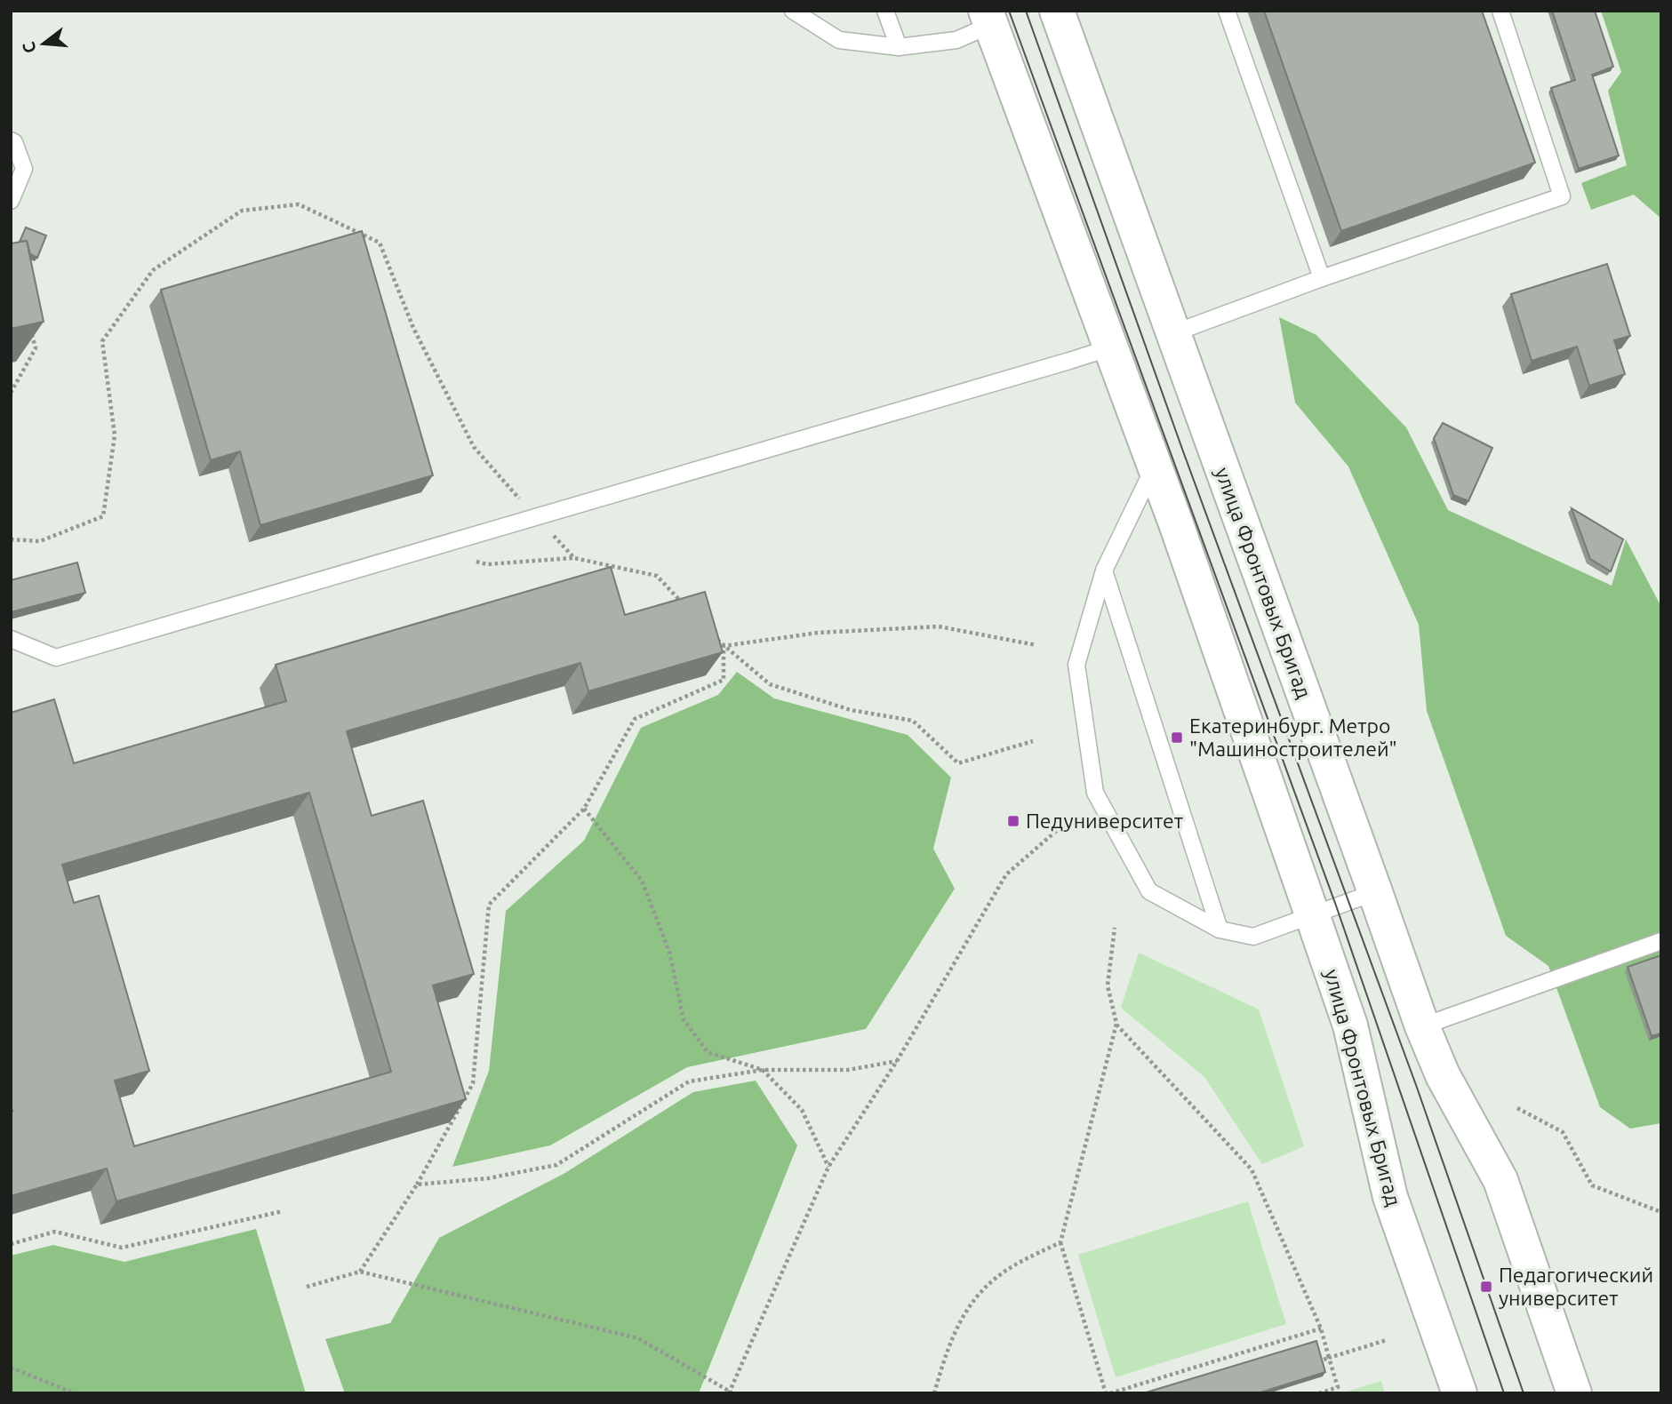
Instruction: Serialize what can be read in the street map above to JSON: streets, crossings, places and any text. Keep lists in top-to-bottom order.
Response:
{
  "streets": {
    "main road": ["улица Фронтовых Бригад"]
  },
  "places": {
    "transit": ["Екатеринбург. Метро \"Машиностроителей\"", "Педуниверситет", "Педагогический университет"]
  },
  "north": "left"
}
